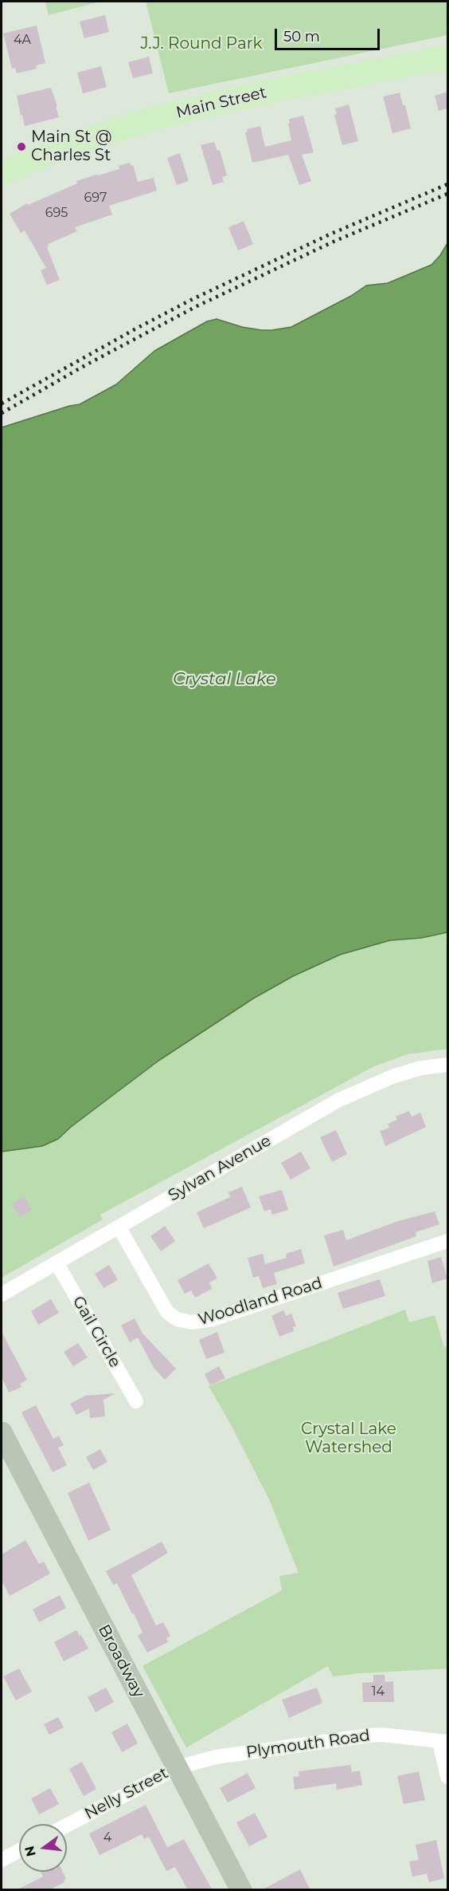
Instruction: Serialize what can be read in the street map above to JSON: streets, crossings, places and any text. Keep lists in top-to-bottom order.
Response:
{
  "streets": {
    "main road": ["Main Street"],
    "street": [
      "Sylvan Avenue",
      "Woodland Road",
      "Gail Circle",
      "Broadway",
      "Plymouth Road",
      "Nelly Street"
    ]
  },
  "crossings": [
    ["Sylvan Avenue", "Woodland Road"],
    ["Sylvan Avenue", "Gail Circle"],
    ["Broadway", "Plymouth Road"],
    ["Broadway", "Nelly Street"],
    ["Plymouth Road", "Nelly Street"]
  ],
  "water": ["Crystal Lake"],
  "parks": ["J.J. Round Park", "Crystal Lake Watershed"],
  "places": ["Main St @ Charles St"],
  "house_numbers": [
    "4A",
    "697",
    "695",
    "14",
    "4"
  ],
  "scale_bar": "50 m",
  "north": "left"
}
